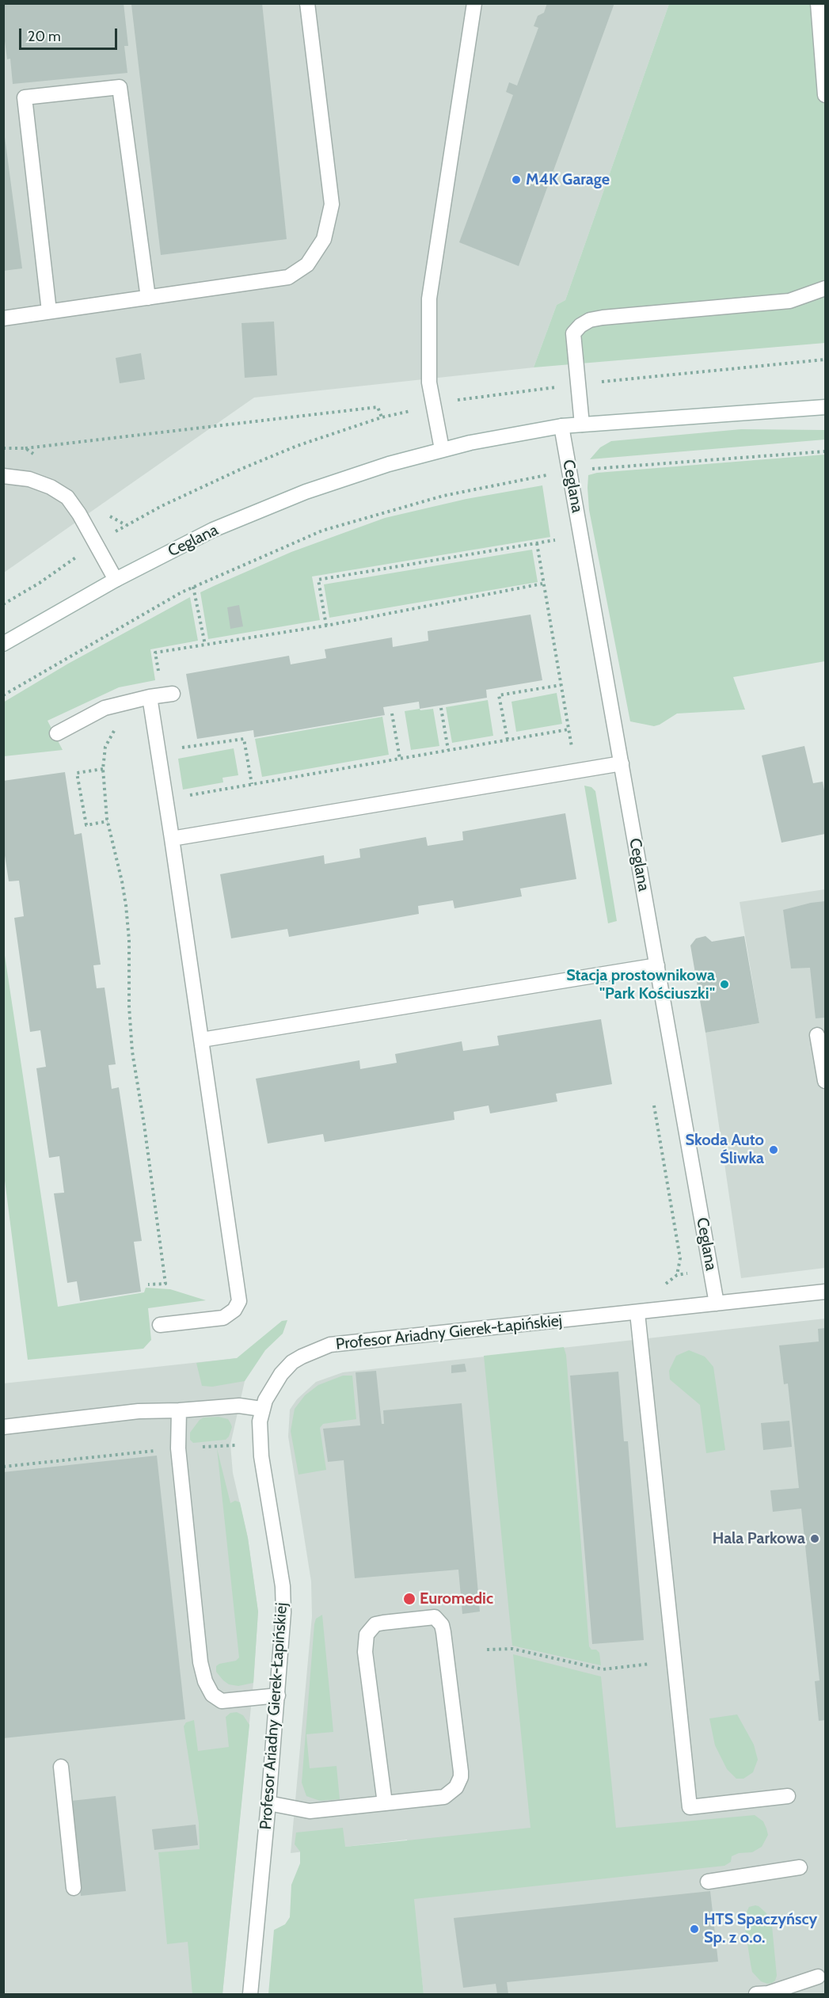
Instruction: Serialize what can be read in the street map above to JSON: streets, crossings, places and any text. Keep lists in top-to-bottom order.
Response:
{
  "streets": {
    "street": ["Ceglana", "Profesor Ariadny Gierek-Łapińskiej"]
  },
  "crossings": [
    ["Ceglana", "Profesor Ariadny Gierek-Łapińskiej"]
  ],
  "places": [
    "M4K Garage",
    "Stacja prostownikowa \"Park Kościuszki\"",
    "Skoda Auto Śliwka",
    "Hala Parkowa",
    "Euromedic",
    "HTS Spaczyńscy Sp. z o.o."
  ],
  "scale_bar": "20 m"
}
